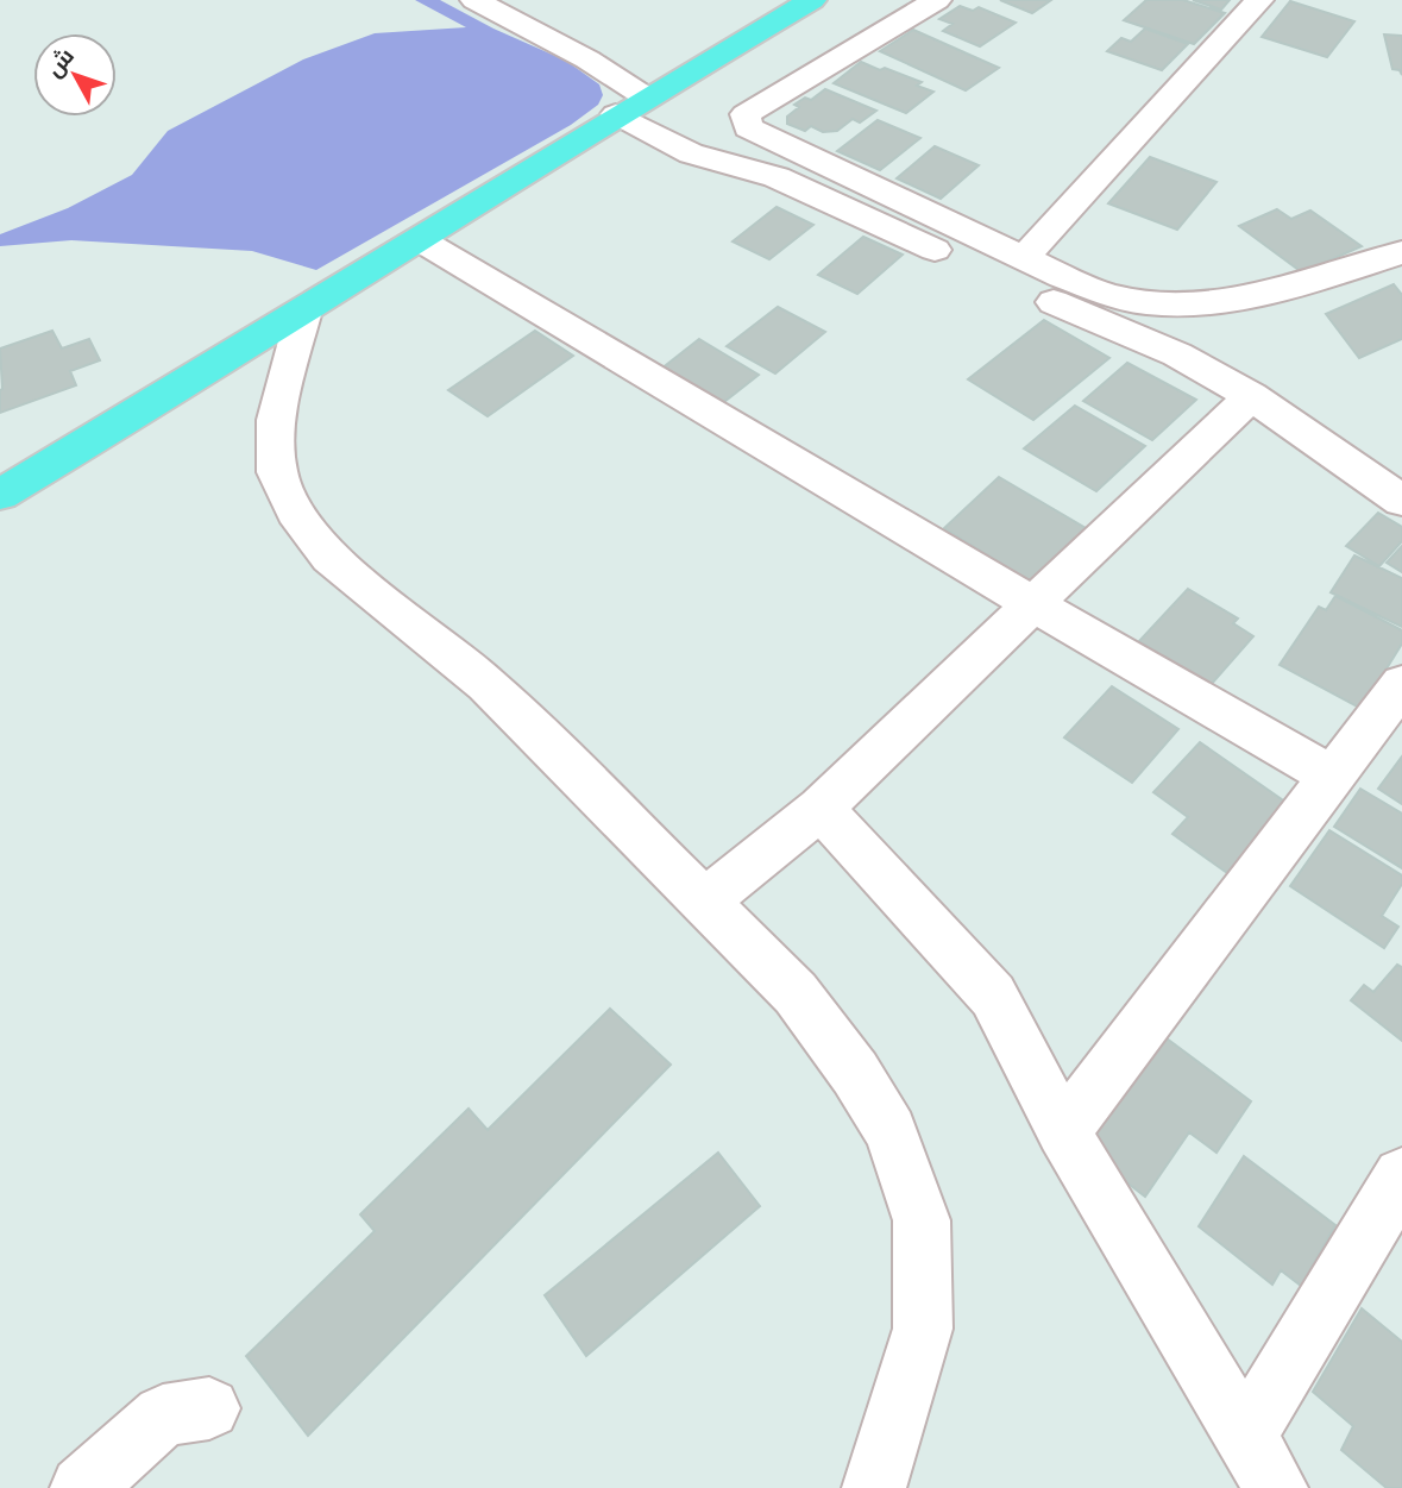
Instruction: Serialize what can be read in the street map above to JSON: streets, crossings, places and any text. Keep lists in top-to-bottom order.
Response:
{
  "north": "top left"
}
